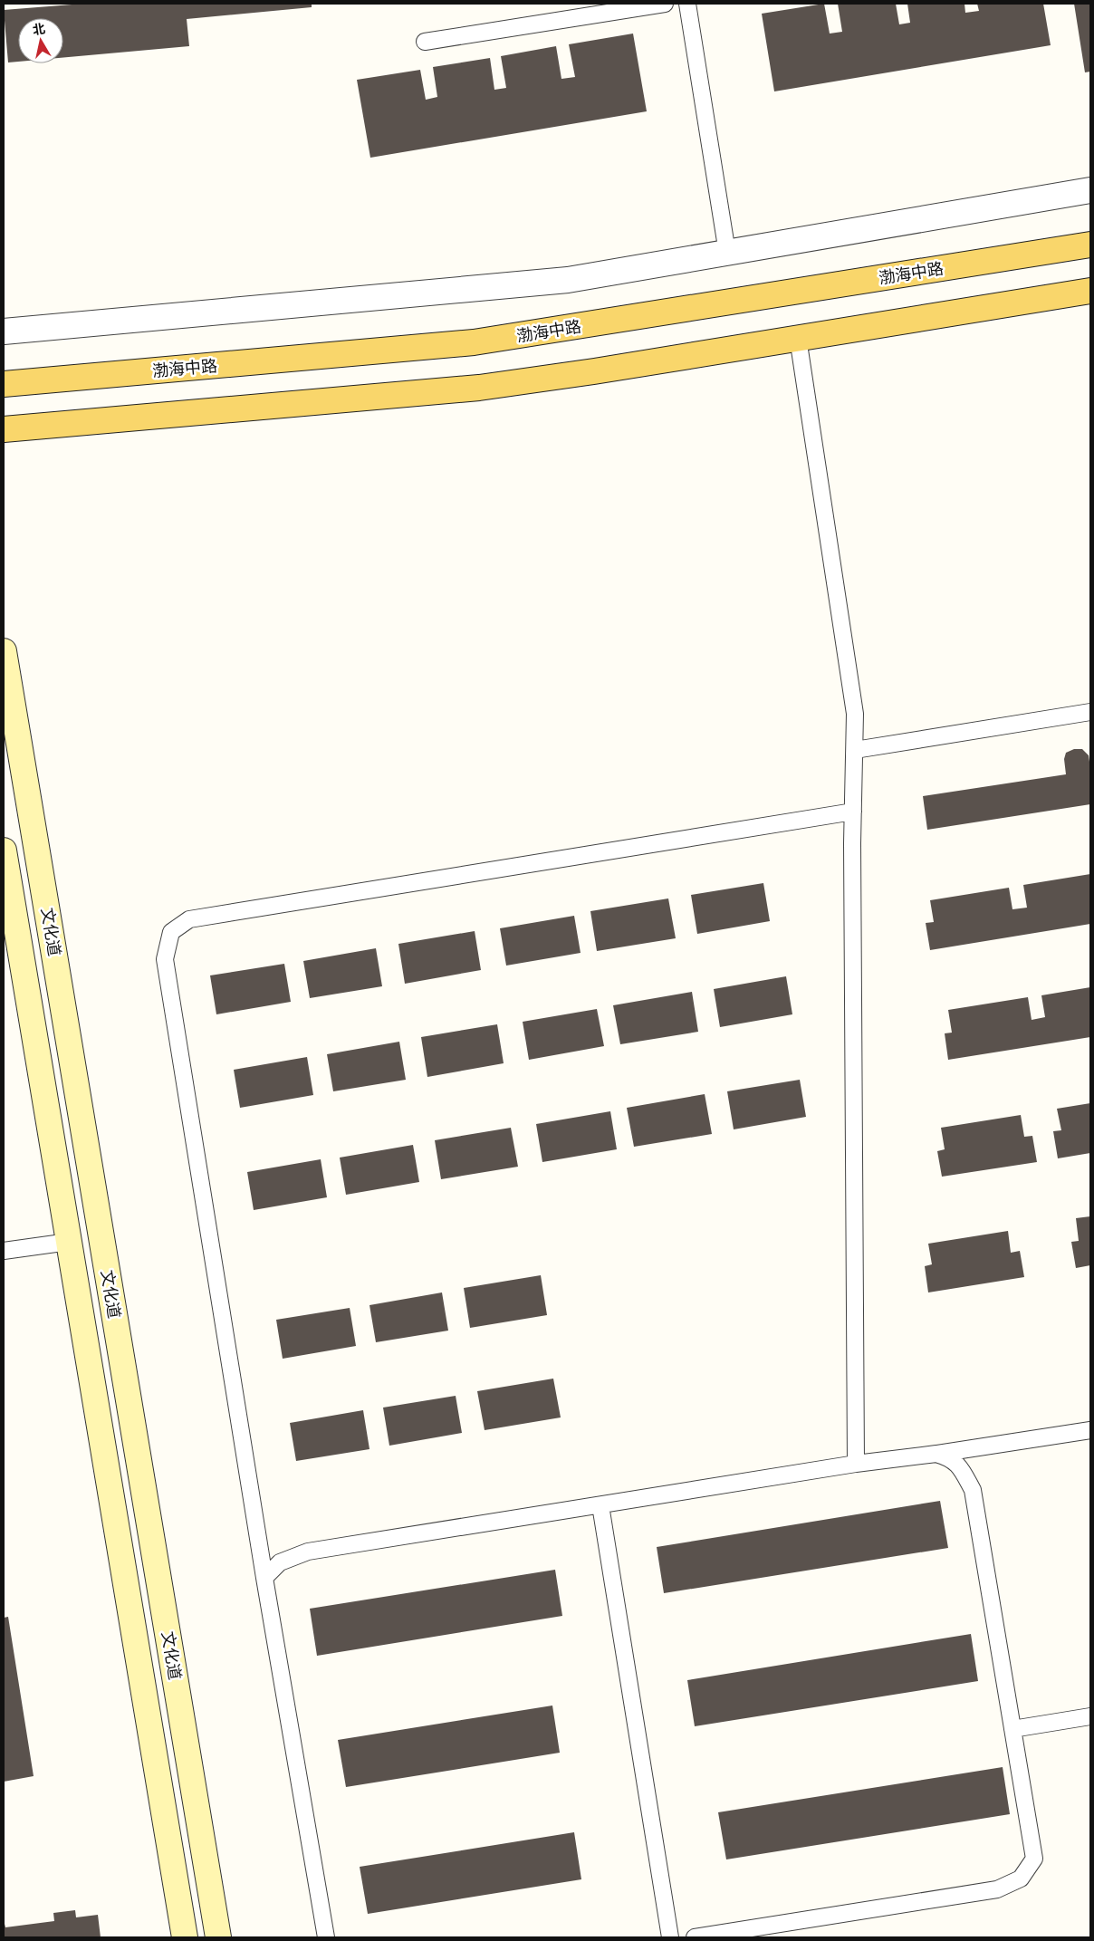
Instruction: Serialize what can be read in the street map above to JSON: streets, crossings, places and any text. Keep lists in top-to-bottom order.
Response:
{
  "streets": {
    "main road": ["渤海中路", "文化道"]
  },
  "north": "top"
}
